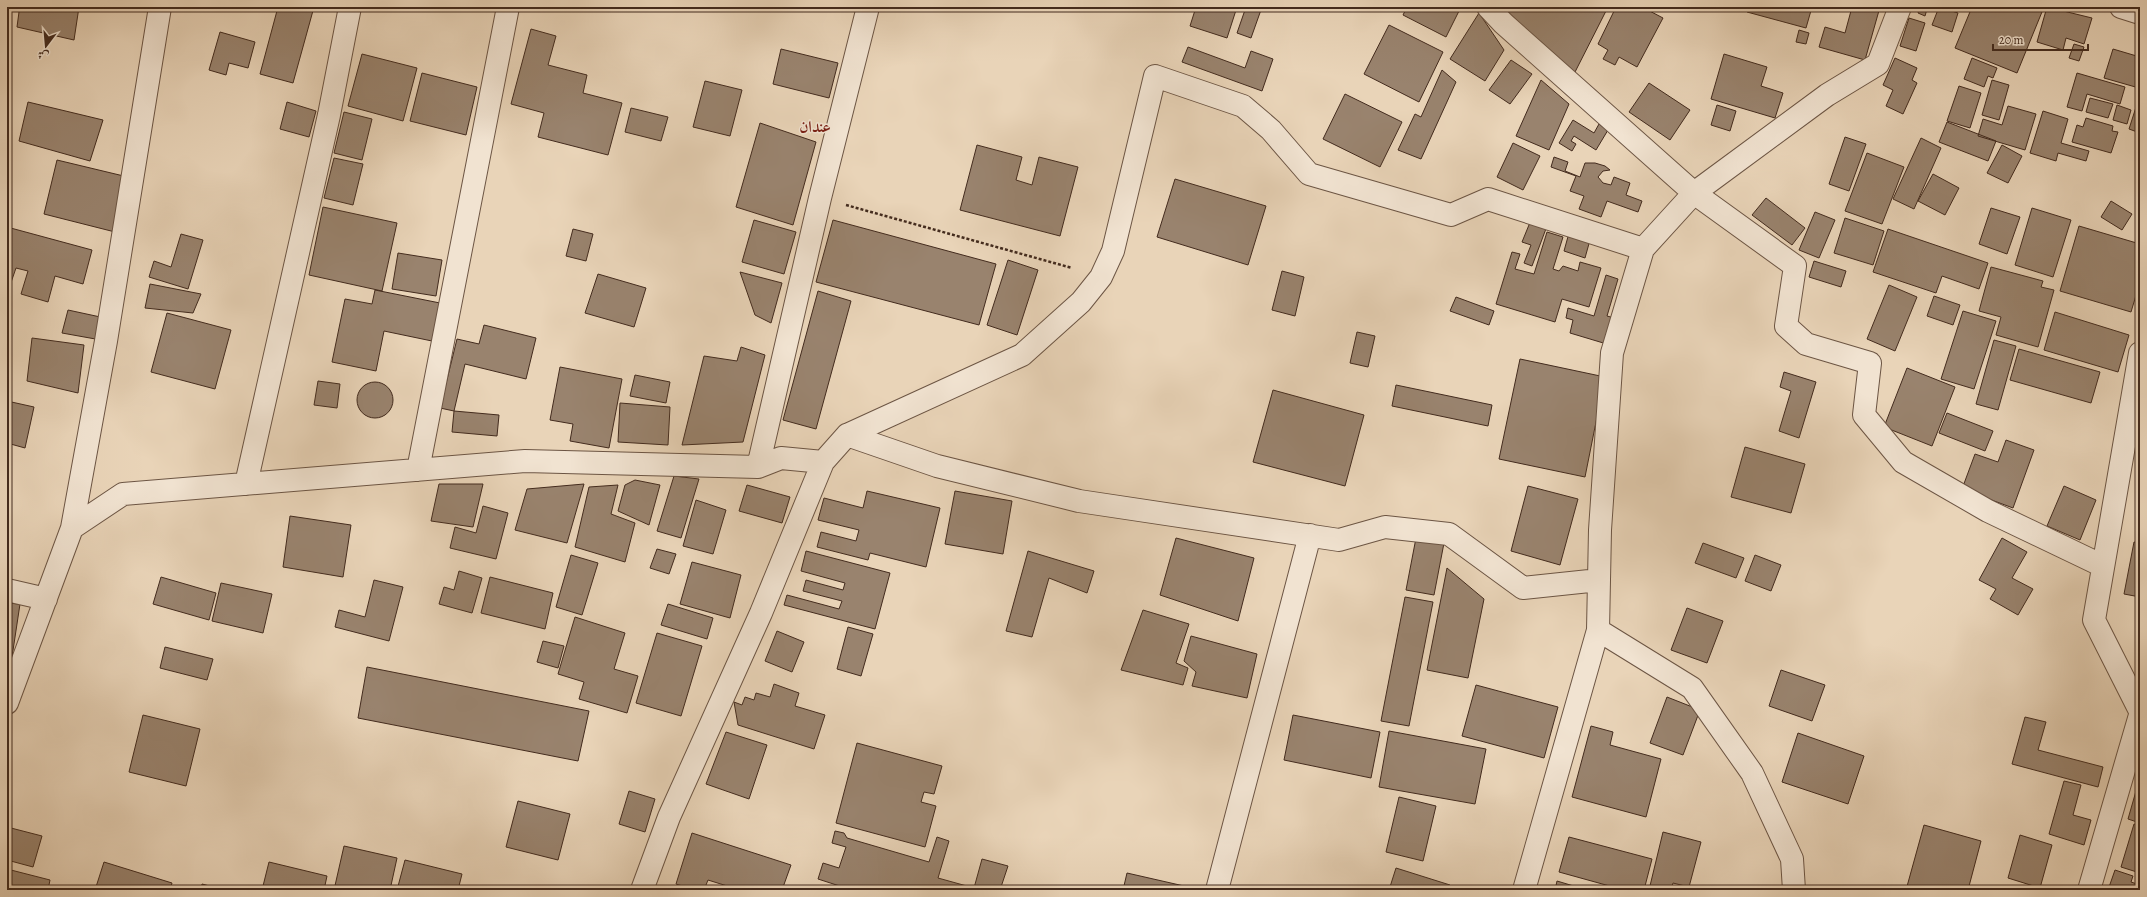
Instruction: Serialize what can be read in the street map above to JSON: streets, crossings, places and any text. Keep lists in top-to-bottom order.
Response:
{
  "districts": ["عندان"],
  "scale_bar": "20 m",
  "north": "bottom"
}
